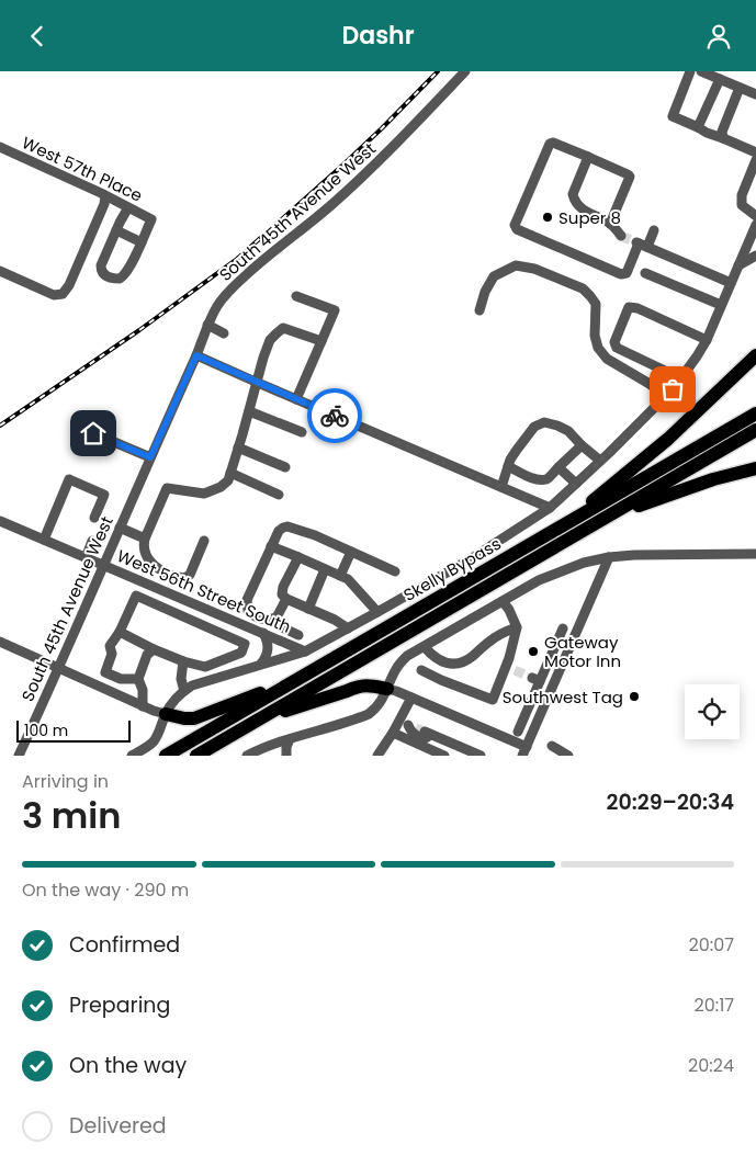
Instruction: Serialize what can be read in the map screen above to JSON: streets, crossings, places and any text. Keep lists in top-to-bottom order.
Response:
{
  "streets": {
    "highway": ["Skelly Bypass"],
    "street": ["West 57th Place", "South 45th Avenue West", "West 56th Street South"]
  },
  "crossings": [
    ["South 45th Avenue West", "West 56th Street South"]
  ],
  "places": ["Super 8", "Gateway Motor Inn", "Southwest Tag"],
  "scale_bar": "100 m",
  "page": {
    "header": "Dashr",
    "scale": "100 m",
    "heading": ["3 min", "Arriving in", "20:29–20:34"],
    "bar": "On the way · 290 m",
    "list": [
      ["Confirmed", "20:07"],
      ["Preparing", "20:17"],
      ["On the way", "20:24"],
      "Delivered"
    ]
  }
}
